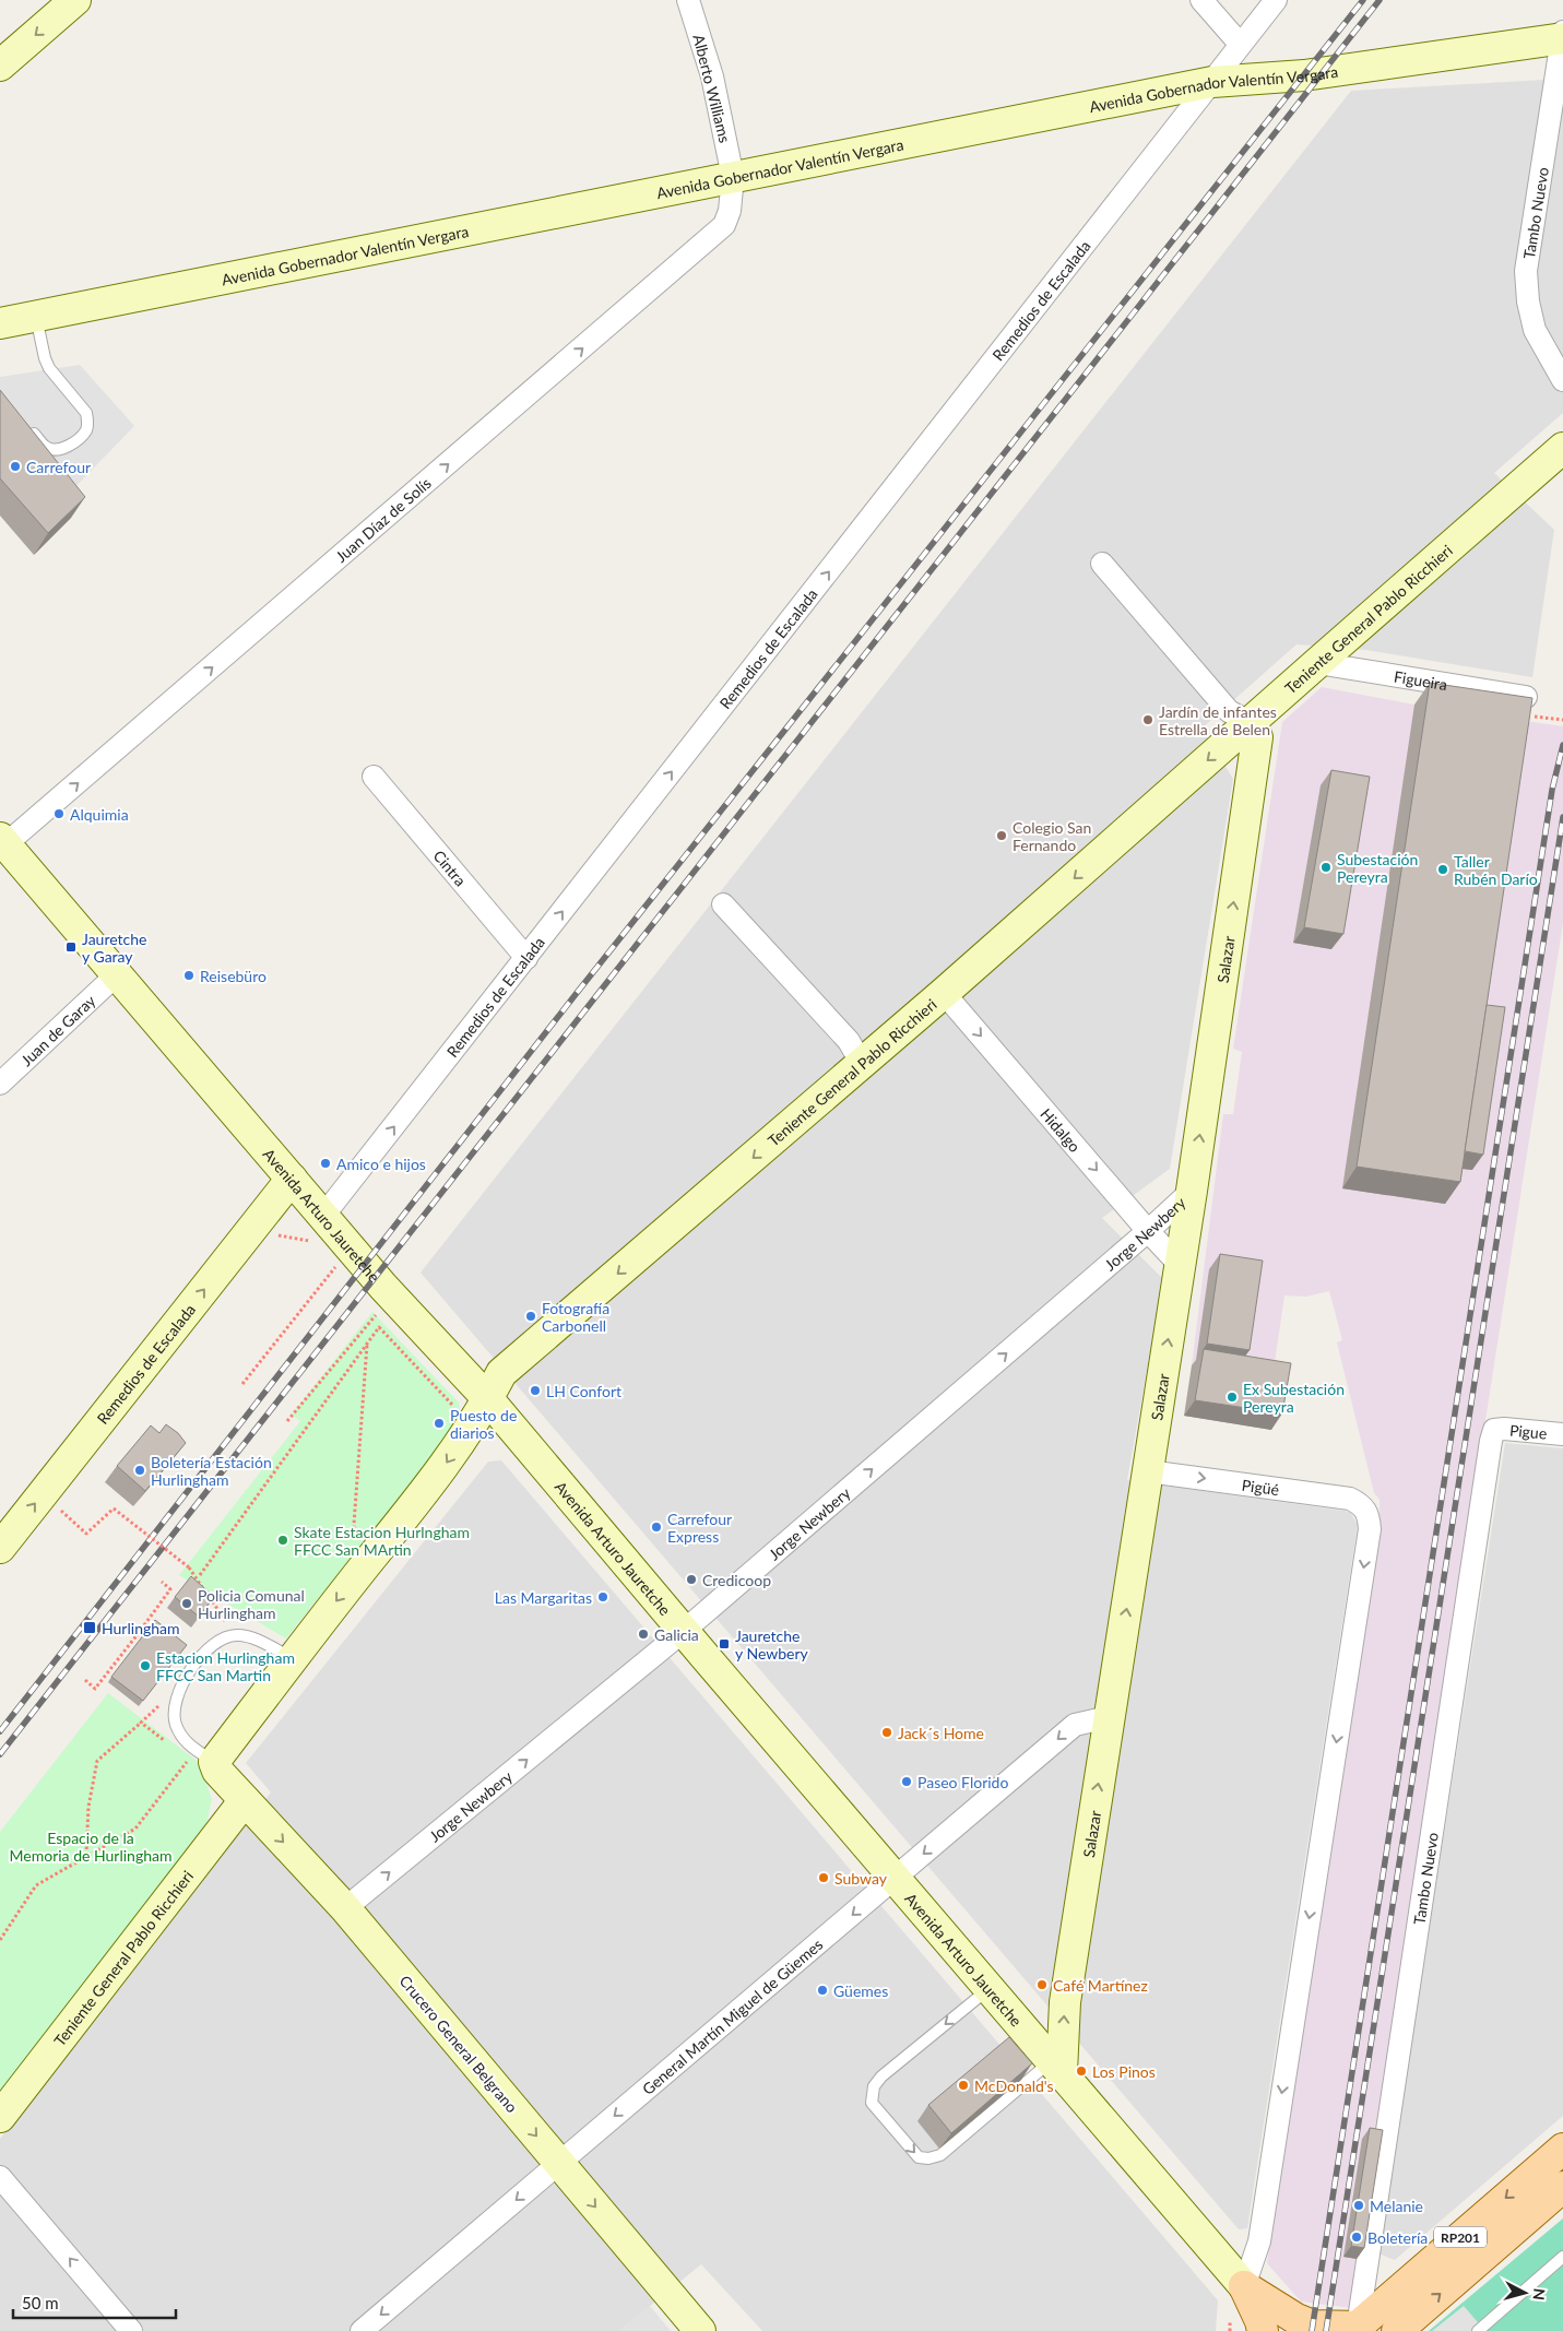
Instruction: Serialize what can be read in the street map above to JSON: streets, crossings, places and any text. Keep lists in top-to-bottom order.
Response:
{
  "streets": {
    "main road": ["RP201"],
    "street": [
      "Alberto Williams",
      "Avenida Gobernador Valentín Vergara",
      "Tambo Nuevo",
      "Remedios de Escalada",
      "Juan Díaz de Solís",
      "Teniente General Pablo Ricchieri",
      "Figueira",
      "Cintra",
      "Salazar",
      "Juan de Garay",
      "Hidalgo",
      "Avenida Arturo Jauretche",
      "Jorge Newbery",
      "Pigue",
      "Pigüé",
      "General Martín Miguel de Güemes",
      "Crucero General Belgrano"
    ]
  },
  "crossings": [
    ["Alberto Williams", "Avenida Gobernador Valentín Vergara"],
    ["Alberto Williams", "Juan Díaz de Solís"],
    ["Avenida Gobernador Valentín Vergara", "Tambo Nuevo"],
    ["Avenida Gobernador Valentín Vergara", "Remedios de Escalada"],
    ["Avenida Gobernador Valentín Vergara", "Juan Díaz de Solís"],
    ["Tambo Nuevo", "Pigue"],
    ["Tambo Nuevo", "RP201"],
    ["Remedios de Escalada", "Cintra"],
    ["Remedios de Escalada", "Avenida Arturo Jauretche"],
    ["Juan Díaz de Solís", "Avenida Arturo Jauretche"],
    ["Teniente General Pablo Ricchieri", "Figueira"],
    ["Teniente General Pablo Ricchieri", "Salazar"],
    ["Teniente General Pablo Ricchieri", "Hidalgo"],
    ["Teniente General Pablo Ricchieri", "Avenida Arturo Jauretche"],
    ["Teniente General Pablo Ricchieri", "Crucero General Belgrano"],
    ["Salazar", "Hidalgo"],
    ["Salazar", "Avenida Arturo Jauretche"],
    ["Salazar", "Jorge Newbery"],
    ["Salazar", "Pigüé"],
    ["Salazar", "General Martín Miguel de Güemes"],
    ["Juan de Garay", "Avenida Arturo Jauretche"],
    ["Hidalgo", "Jorge Newbery"],
    ["Avenida Arturo Jauretche", "Jorge Newbery"],
    ["Avenida Arturo Jauretche", "Pigüé"],
    ["Avenida Arturo Jauretche", "General Martín Miguel de Güemes"],
    ["Jorge Newbery", "Crucero General Belgrano"],
    ["General Martín Miguel de Güemes", "Crucero General Belgrano"]
  ],
  "one_way": [
    "Remedios de Escalada",
    "Juan Díaz de Solís",
    "Teniente General Pablo Ricchieri",
    "Salazar",
    "Hidalgo",
    "Jorge Newbery",
    "Pigüé",
    "General Martín Miguel de Güemes",
    "Crucero General Belgrano"
  ],
  "parks": ["Espacio de la Memoria de Hurlingham"],
  "places": {
    "other": [
      "Carrefour",
      "Jardín de infantes Estrella de Belen",
      "Alquimia",
      "Colegio San Fernando",
      "Subestación Pereyra",
      "Taller Rubén Darío",
      "Reisebüro",
      "Amico e hijos",
      "Fotografía Carbonell",
      "LH Confort",
      "Ex Subestación Pereyra",
      "Puesto de diarios",
      "Boletería Estación Hurlingham",
      "Carrefour Express",
      "Skate Estacion Hurlngham FFCC San MArtin",
      "Credicoop",
      "Las Margaritas",
      "Policia Comunal Hurlingham",
      "Galicia",
      "Estacion Hurlingham FFCC San Martin",
      "Jack´s Home",
      "Paseo Florido",
      "Subway",
      "Café Martínez",
      "Güemes",
      "Los Pinos",
      "McDonald's",
      "Melanie",
      "Boletería"
    ],
    "transit": ["Jauretche y Garay", "Hurlingham", "Jauretche y Newbery"]
  },
  "scale_bar": "50 m",
  "north": "right"
}
